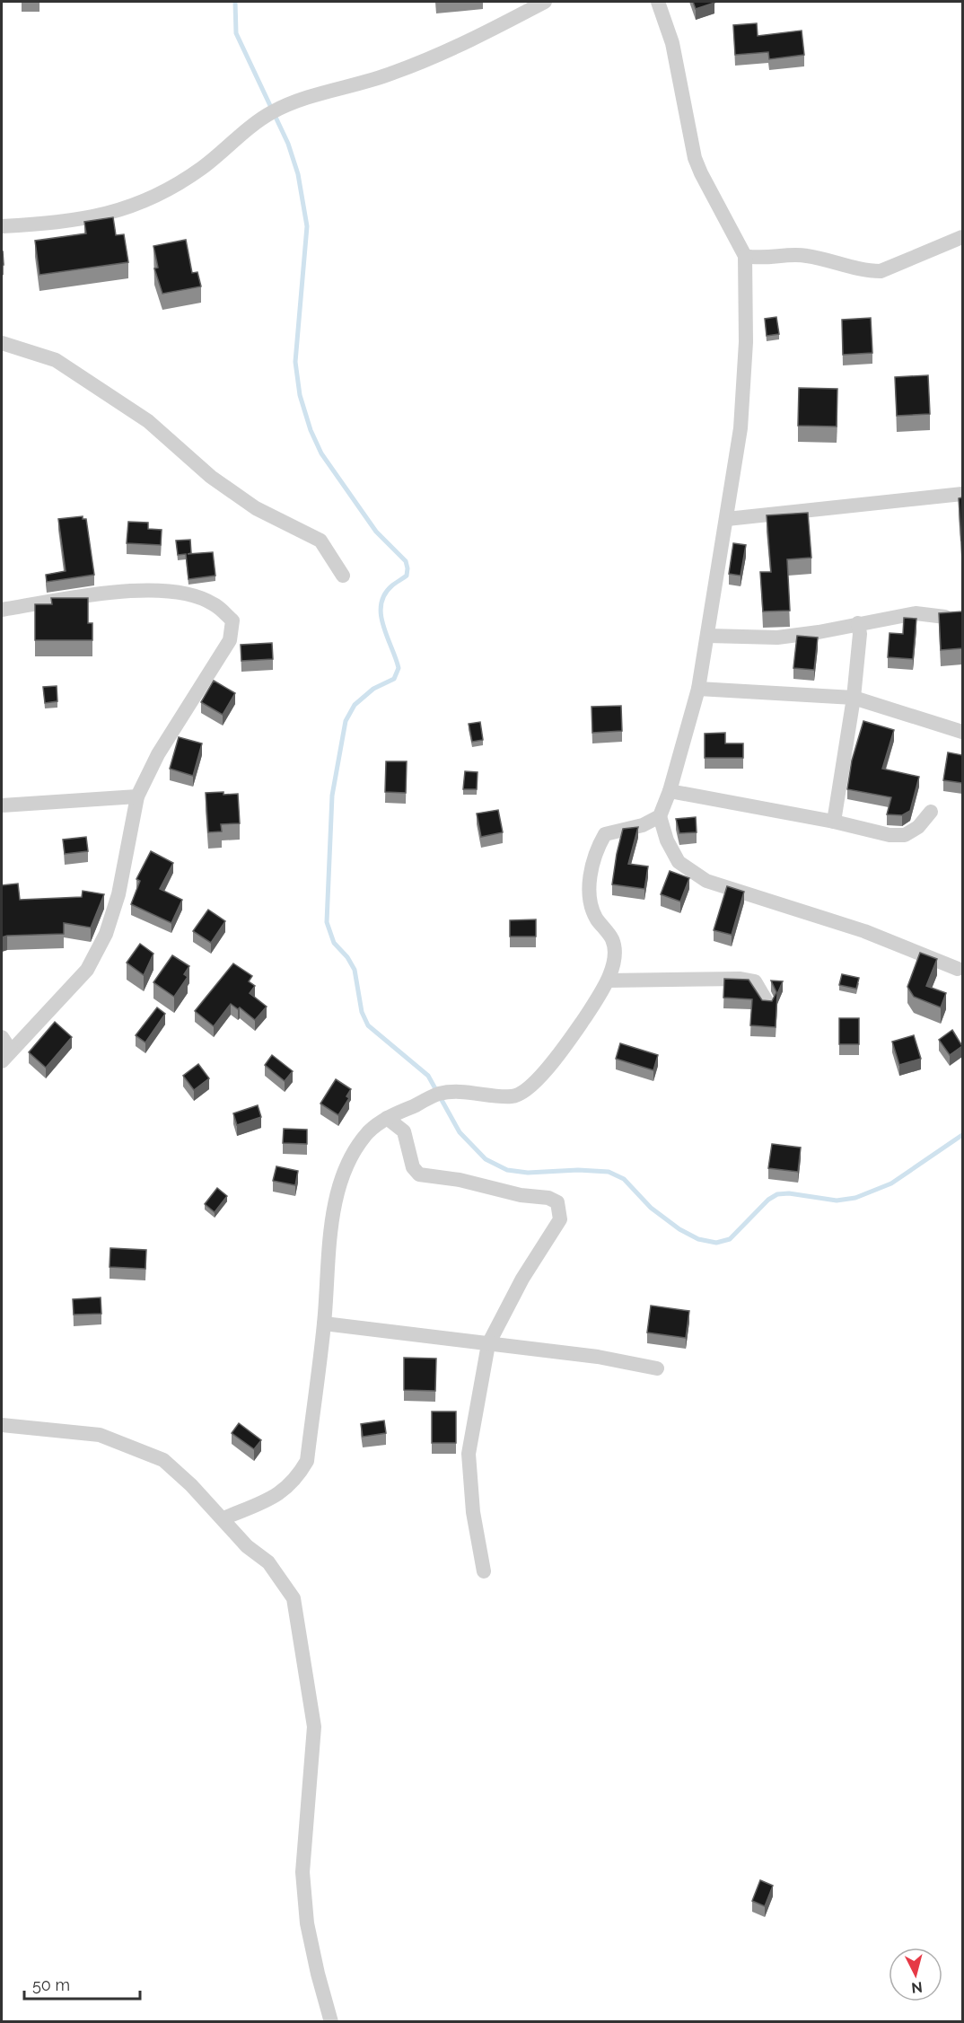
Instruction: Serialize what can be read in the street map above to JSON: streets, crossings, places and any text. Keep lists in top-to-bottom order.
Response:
{
  "scale_bar": "50 m",
  "north": "bottom"
}
